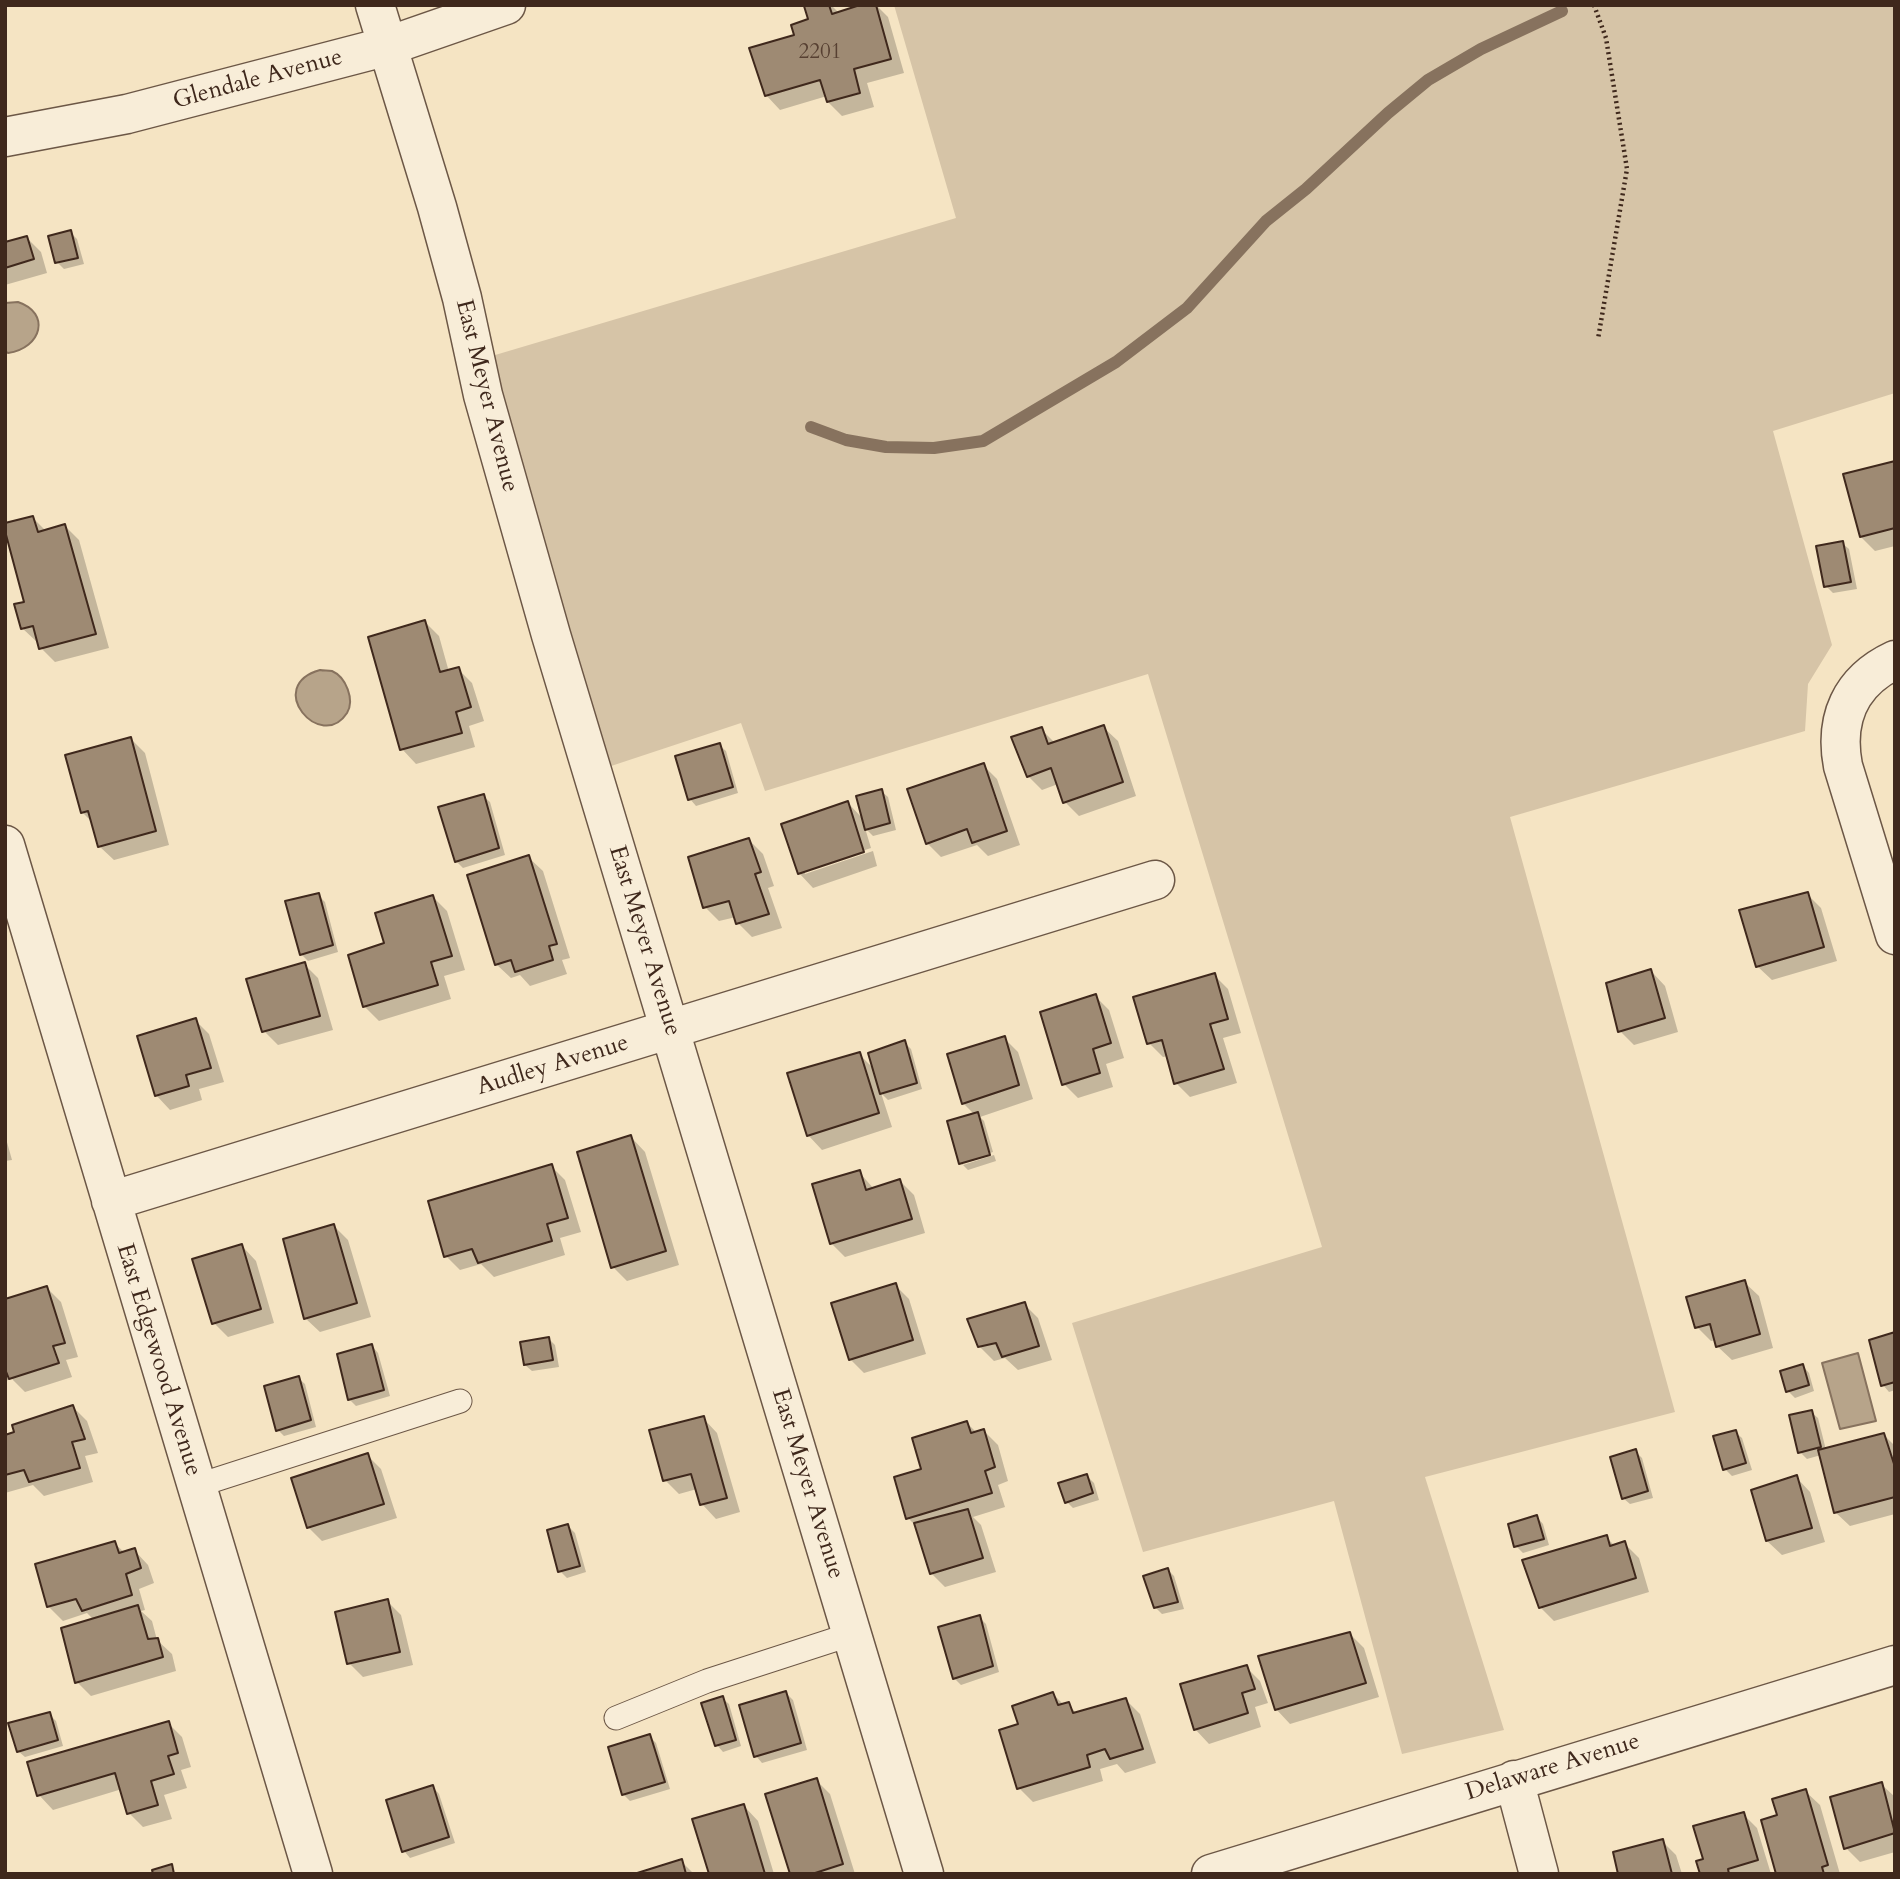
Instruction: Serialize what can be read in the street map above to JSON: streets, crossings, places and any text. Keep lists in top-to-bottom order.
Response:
{
  "streets": {
    "street": [
      "Glendale Avenue",
      "East Meyer Avenue",
      "Audley Avenue",
      "East Edgewood Avenue",
      "Delaware Avenue"
    ]
  },
  "crossings": [
    ["Glendale Avenue", "East Meyer Avenue"],
    ["East Meyer Avenue", "Audley Avenue"],
    ["Audley Avenue", "East Edgewood Avenue"]
  ],
  "house_numbers": ["2201"]
}
